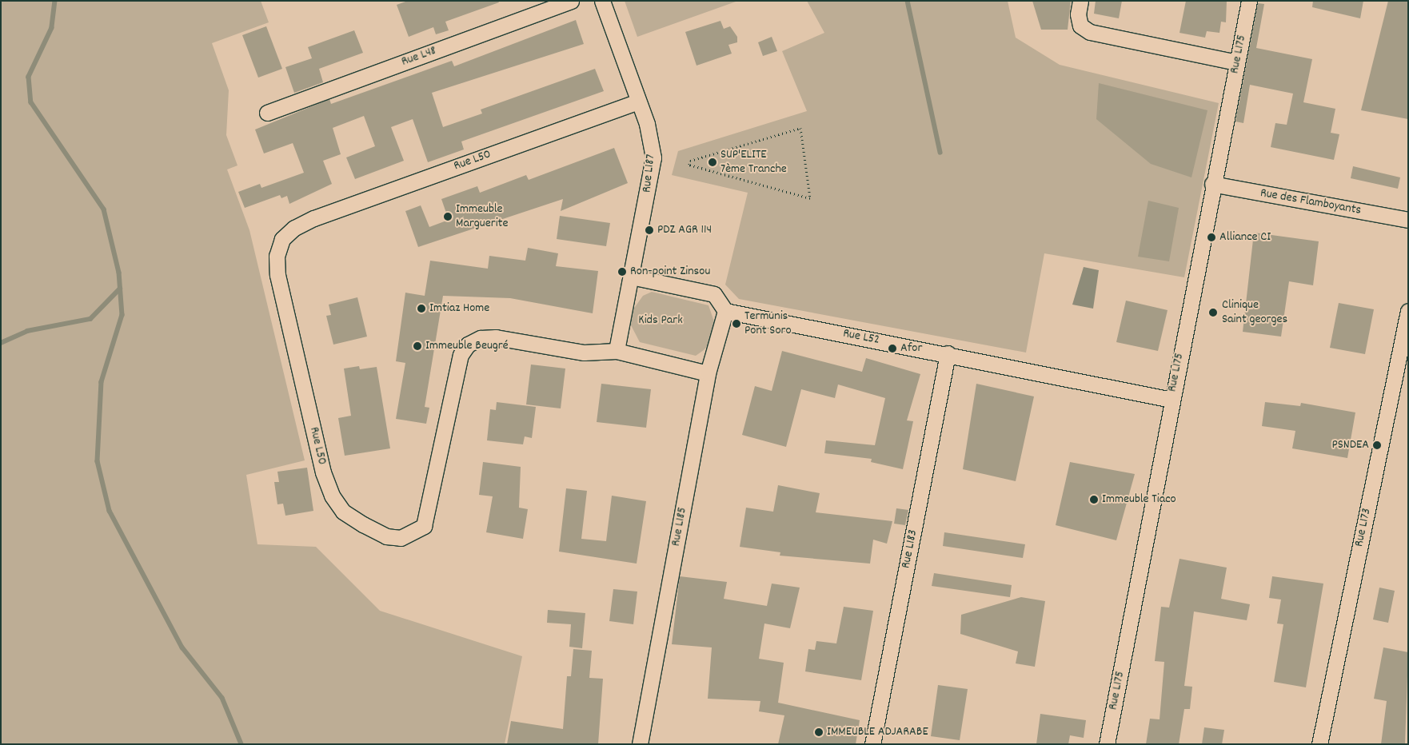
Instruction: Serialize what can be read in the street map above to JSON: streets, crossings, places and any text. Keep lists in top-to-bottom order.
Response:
{
  "streets": {
    "street": [
      "Rue L175",
      "Rue L48",
      "Rue L50",
      "Rue L187",
      "Rue des Flamboyants",
      "Rue L52",
      "Rue L185",
      "Rue L173",
      "Rue L183"
    ]
  },
  "crossings": [
    ["Rue L175", "Rue des Flamboyants"],
    ["Rue L175", "Rue L52"],
    ["Rue L50", "Rue L187"],
    ["Rue L50", "Rue L185"],
    ["Rue L52", "Rue L185"],
    ["Rue L52", "Rue L183"]
  ],
  "parks": ["Kids Park"],
  "places": [
    "SUP'ELITE 7ème Tranche",
    "Immeuble Marguerite",
    "PDZ AGR 114",
    "Alliance CI",
    "Ron-point Zinsou",
    "Imtiaz Home",
    "Clinique Saint georges",
    "Termunis Pont Soro",
    "Immeuble Beugré",
    "Afor",
    "PSNDEA",
    "Immeuble Tiaco",
    "IMMEUBLE ADJARABE"
  ]
}
